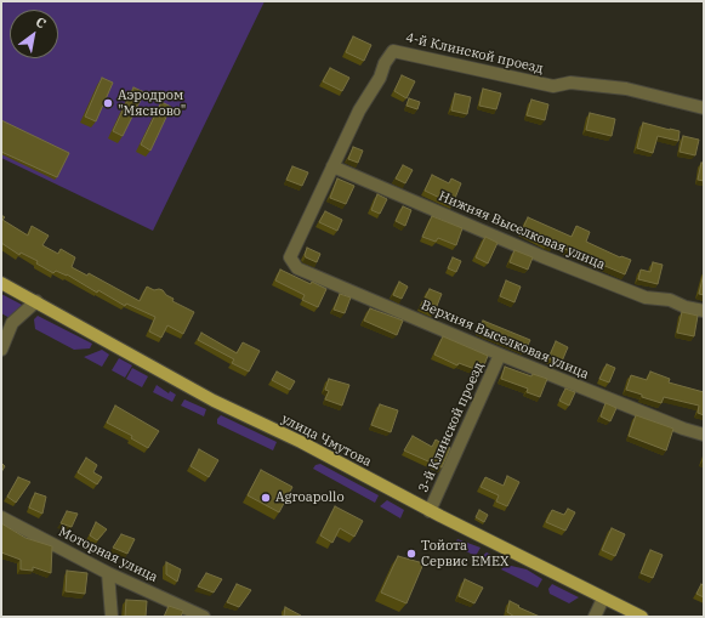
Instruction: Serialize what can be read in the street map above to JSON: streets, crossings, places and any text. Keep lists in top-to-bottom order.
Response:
{
  "streets": {
    "main road": ["улица Чмутова"],
    "street": [
      "4-й Клинской проезд",
      "Нижняя Выселковая улица",
      "Верхняя Выселковая улица",
      "3-й Клинской проезд",
      "Моторная улица"
    ]
  },
  "crossings": [
    ["4-й Клинской проезд", "Нижняя Выселковая улица"],
    ["4-й Клинской проезд", "Верхняя Выселковая улица"],
    ["Верхняя Выселковая улица", "3-й Клинской проезд"],
    ["3-й Клинской проезд", "улица Чмутова"]
  ],
  "places": ["Аэродром \"Мясново\"", "Agroapollo", "Тойота Сервис EMEX"],
  "north": "top right"
}
